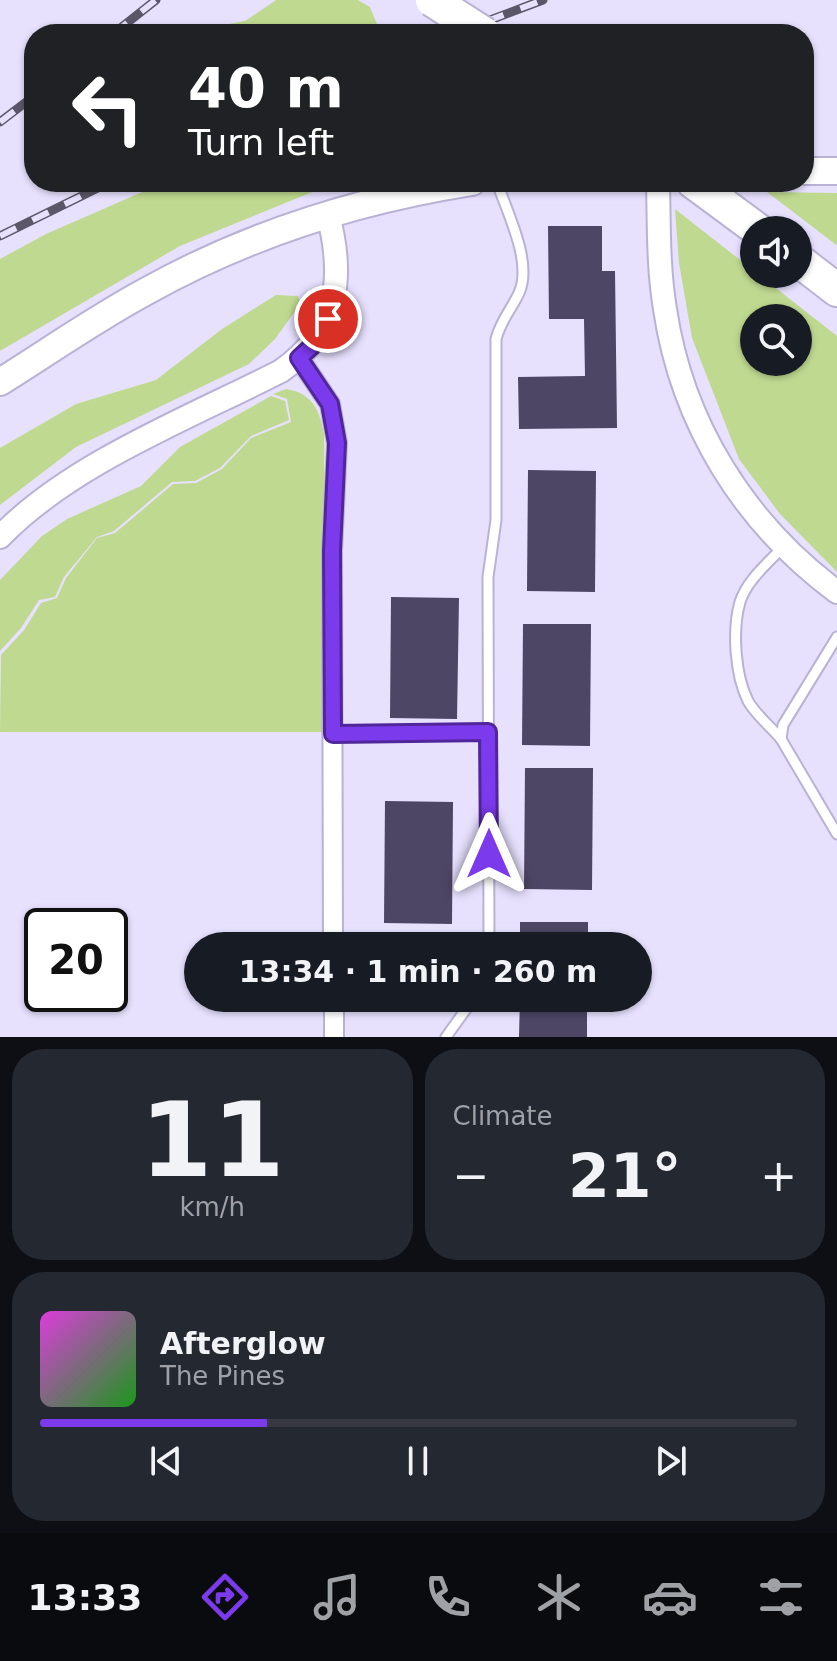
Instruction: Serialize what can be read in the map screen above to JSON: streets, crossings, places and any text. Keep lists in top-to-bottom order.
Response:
{
  "page": {
    "turn": ["40 m", "Turn left"],
    "limit": "20",
    "trip": "13:34 · 1 min · 260 m",
    "tile": [
      ["11", "km/h"],
      "Climate"
    ],
    "heat": ["−", "21°", "+"],
    "song": ["Afterglow", "The Pines"],
    "tabs": "13:33"
  }
}
